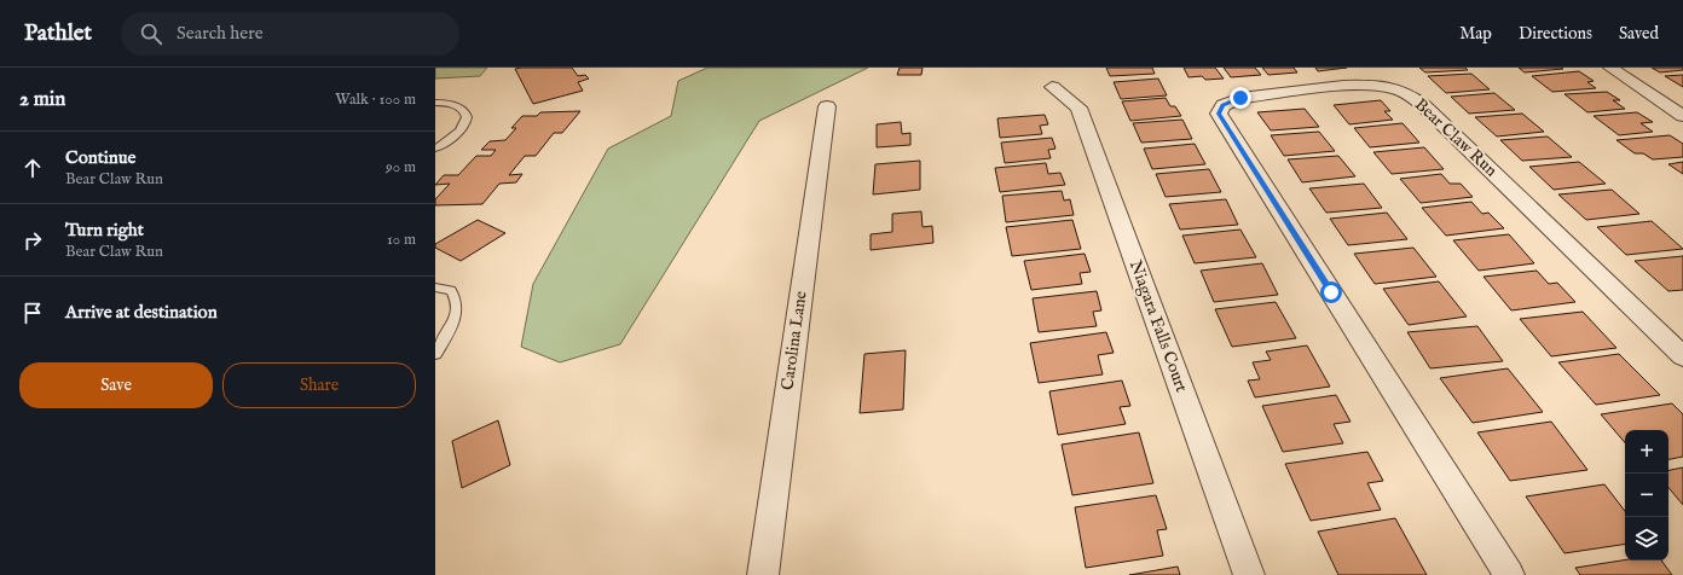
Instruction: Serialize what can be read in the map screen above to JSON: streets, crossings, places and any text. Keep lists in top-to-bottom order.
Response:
{
  "streets": {
    "street": ["Bear Claw Run", "Niagara Falls Court", "Carolina Lane"]
  },
  "page": {
    "header": "Pathlet",
    "search": "Search here",
    "nav": ["Map", "Directions", "Saved"],
    "heading": ["2 min", "Walk · 100 m"],
    "list": [
      ["Continue", "Bear Claw Run", "90 m"],
      ["Turn right", "Bear Claw Run", "10 m"],
      "Arrive at destination"
    ],
    "buttons": ["Save", "Share"],
    "map_buttons": ["+", "−"]
  }
}
